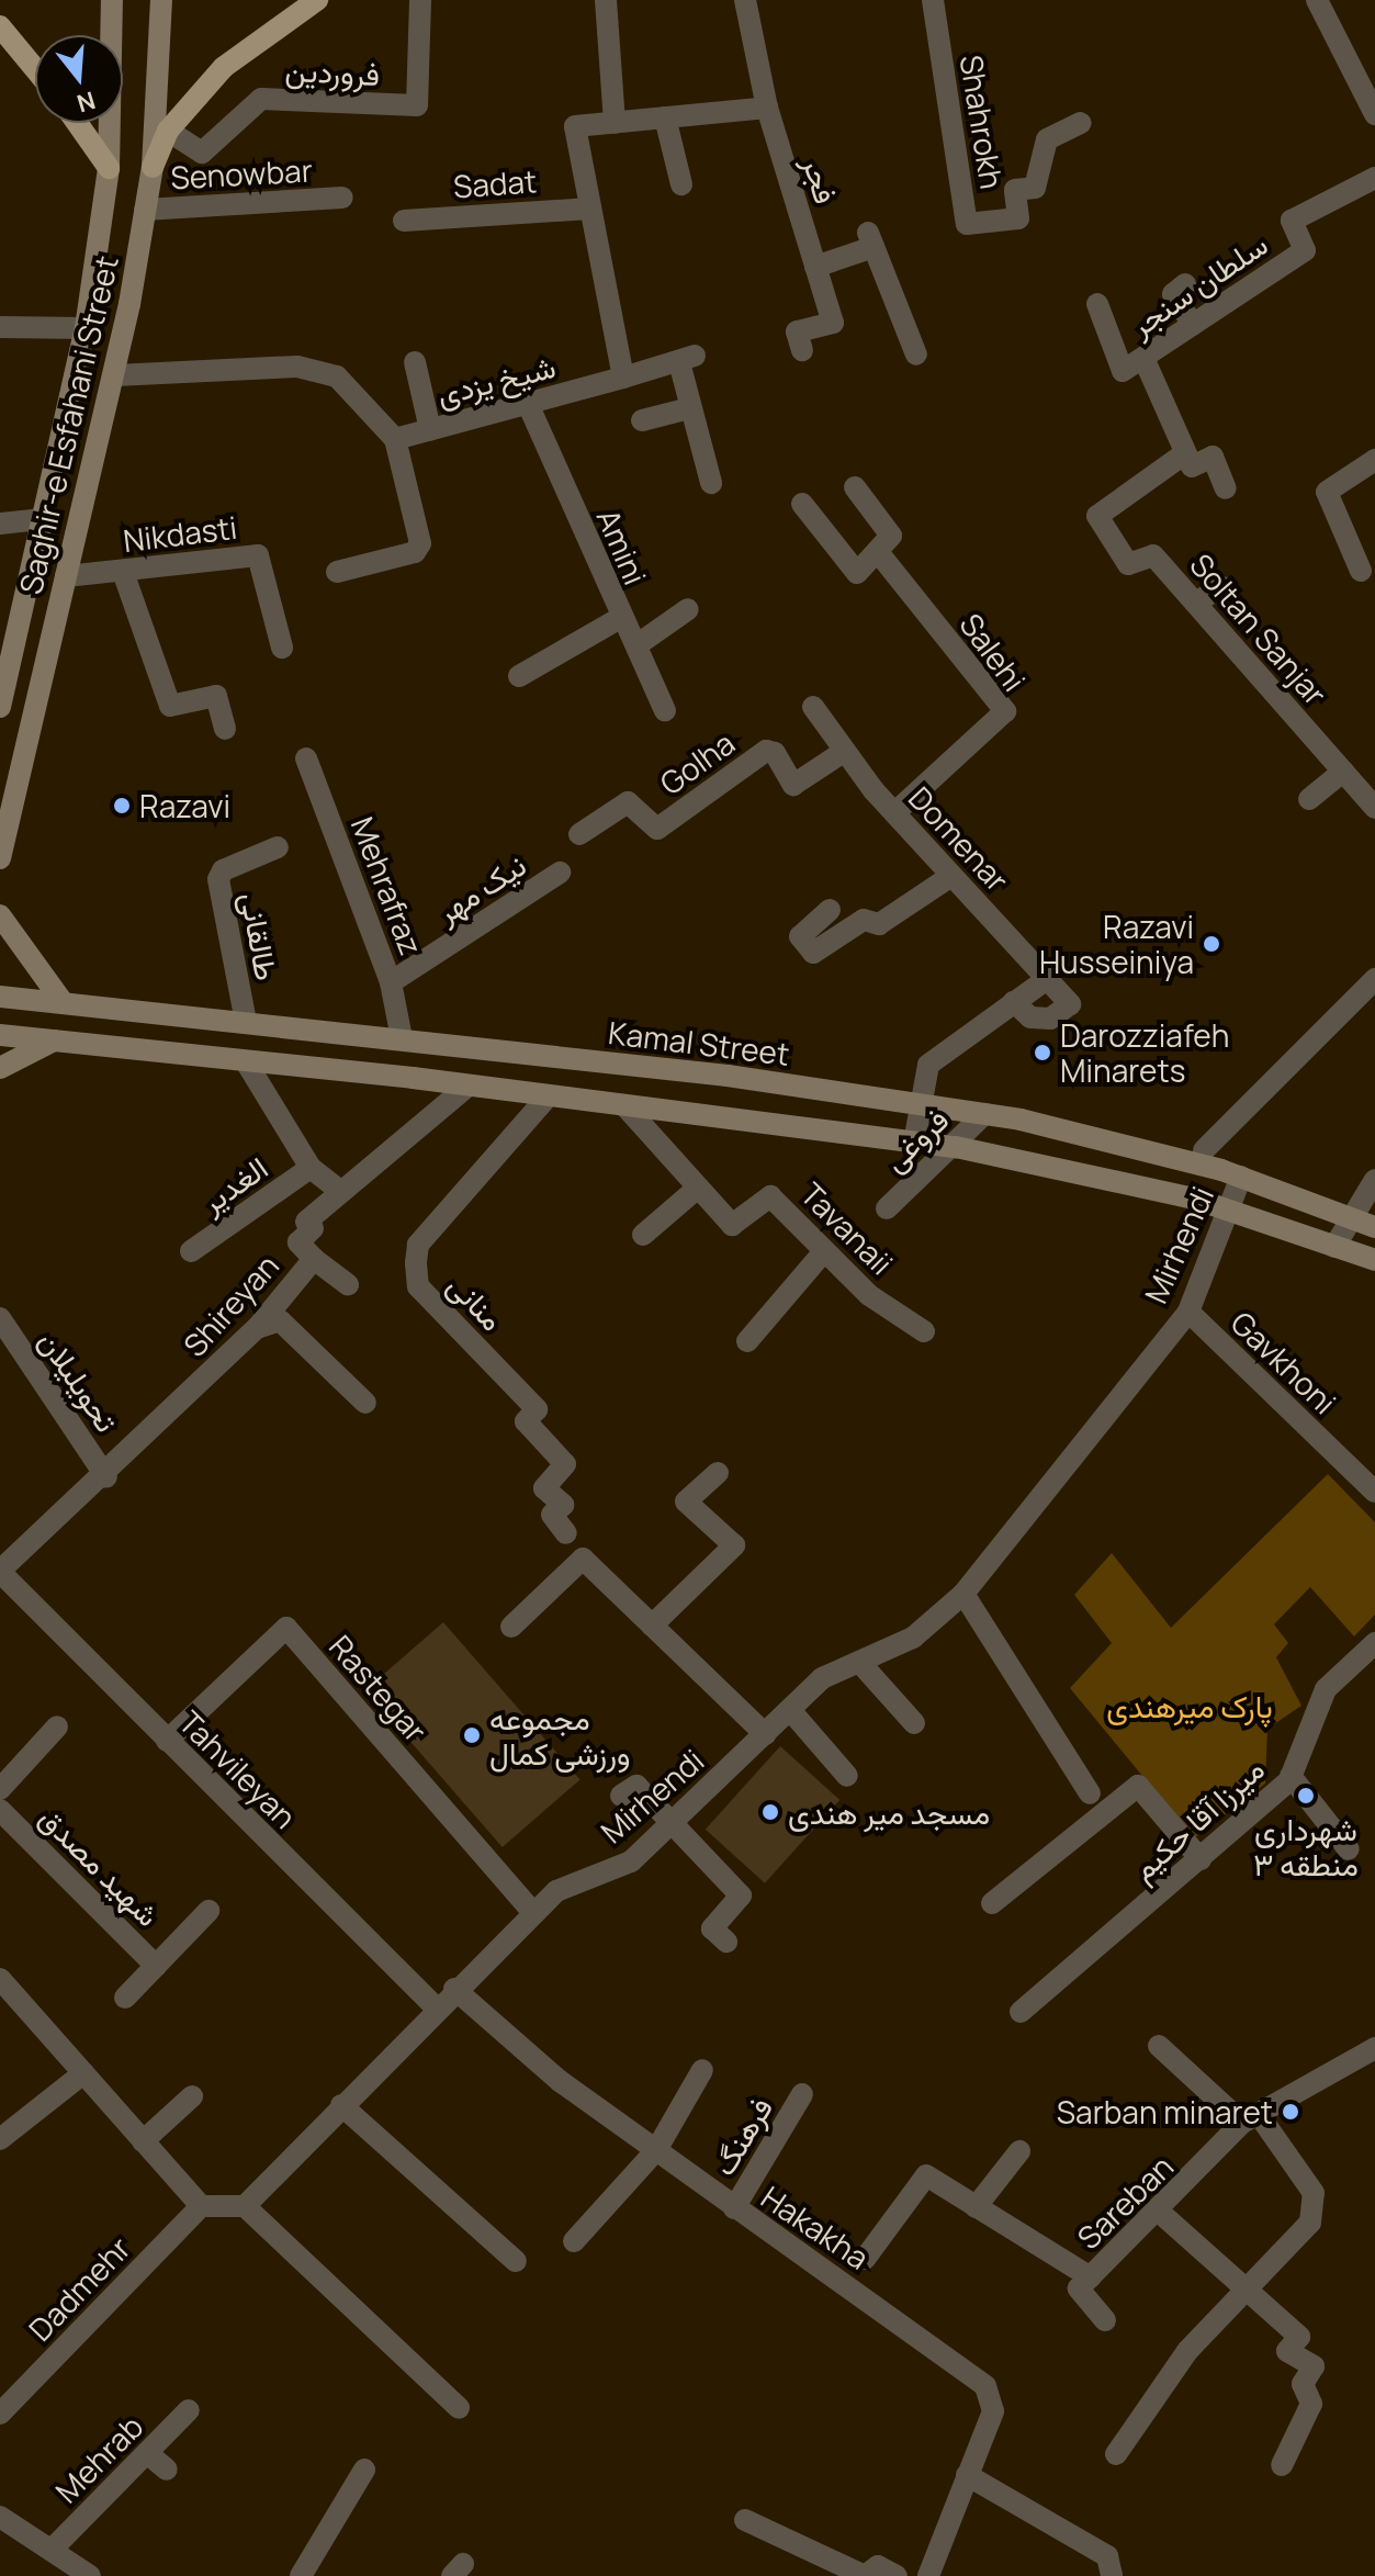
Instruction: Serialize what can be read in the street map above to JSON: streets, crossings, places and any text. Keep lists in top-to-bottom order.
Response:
{
  "streets": {
    "main road": ["Saghir-e Esfahani Street", "Kamal Street"],
    "street": [
      "فروردین",
      "Shahrokh",
      "Senowbar",
      "فجر",
      "Sadat",
      "سلطان سنجر",
      "شیخ یزدی",
      "Nikdasti",
      "Amini",
      "Soltan Sanjar",
      "Salehi",
      "Golha",
      "Domenar",
      "Mehrafraz",
      "نیک مهر",
      "طالقانی",
      "فروغی",
      "الغدیر",
      "Tavanaii",
      "Mirhendi",
      "منانی",
      "Shireyan",
      "Gavkhoni",
      "تحویلیلان",
      "Rastegar",
      "Tahvileyan",
      "میرزا آقا حکیم",
      "شهید مصدق",
      "فرهنگ",
      "Sareban",
      "Hakakha",
      "Dadmehr",
      "Mehrab"
    ]
  },
  "crossings": [
    ["Senowbar", "Saghir-e Esfahani Street"],
    ["شیخ یزدی", "Amini"],
    ["Saghir-e Esfahani Street", "Nikdasti"],
    ["Salehi", "Domenar"],
    ["Golha", "Domenar"],
    ["Mehrafraz", "نیک مهر"],
    ["Mehrafraz", "Kamal Street"],
    ["طالقانی", "Kamal Street"],
    ["Kamal Street", "فروغی"],
    ["Kamal Street", "Mirhendi"],
    ["الغدیر", "Shireyan"],
    ["Mirhendi", "Gavkhoni"],
    ["Mirhendi", "Rastegar"],
    ["Mirhendi", "Tahvileyan"],
    ["Mirhendi", "Hakakha"],
    ["Shireyan", "تحویلیلان"],
    ["Shireyan", "Tahvileyan"],
    ["Rastegar", "Tahvileyan"],
    ["فرهنگ", "Hakakha"]
  ],
  "parks": ["پارک میرهندی"],
  "places": [
    "Razavi",
    "Razavi Husseiniya",
    "Darozziafeh Minarets",
    "مجموعه ورزشی کمال",
    "شهرداری منطقه ۳",
    "مسجد میر هندی",
    "Sarban minaret"
  ],
  "north": "bottom"
}
